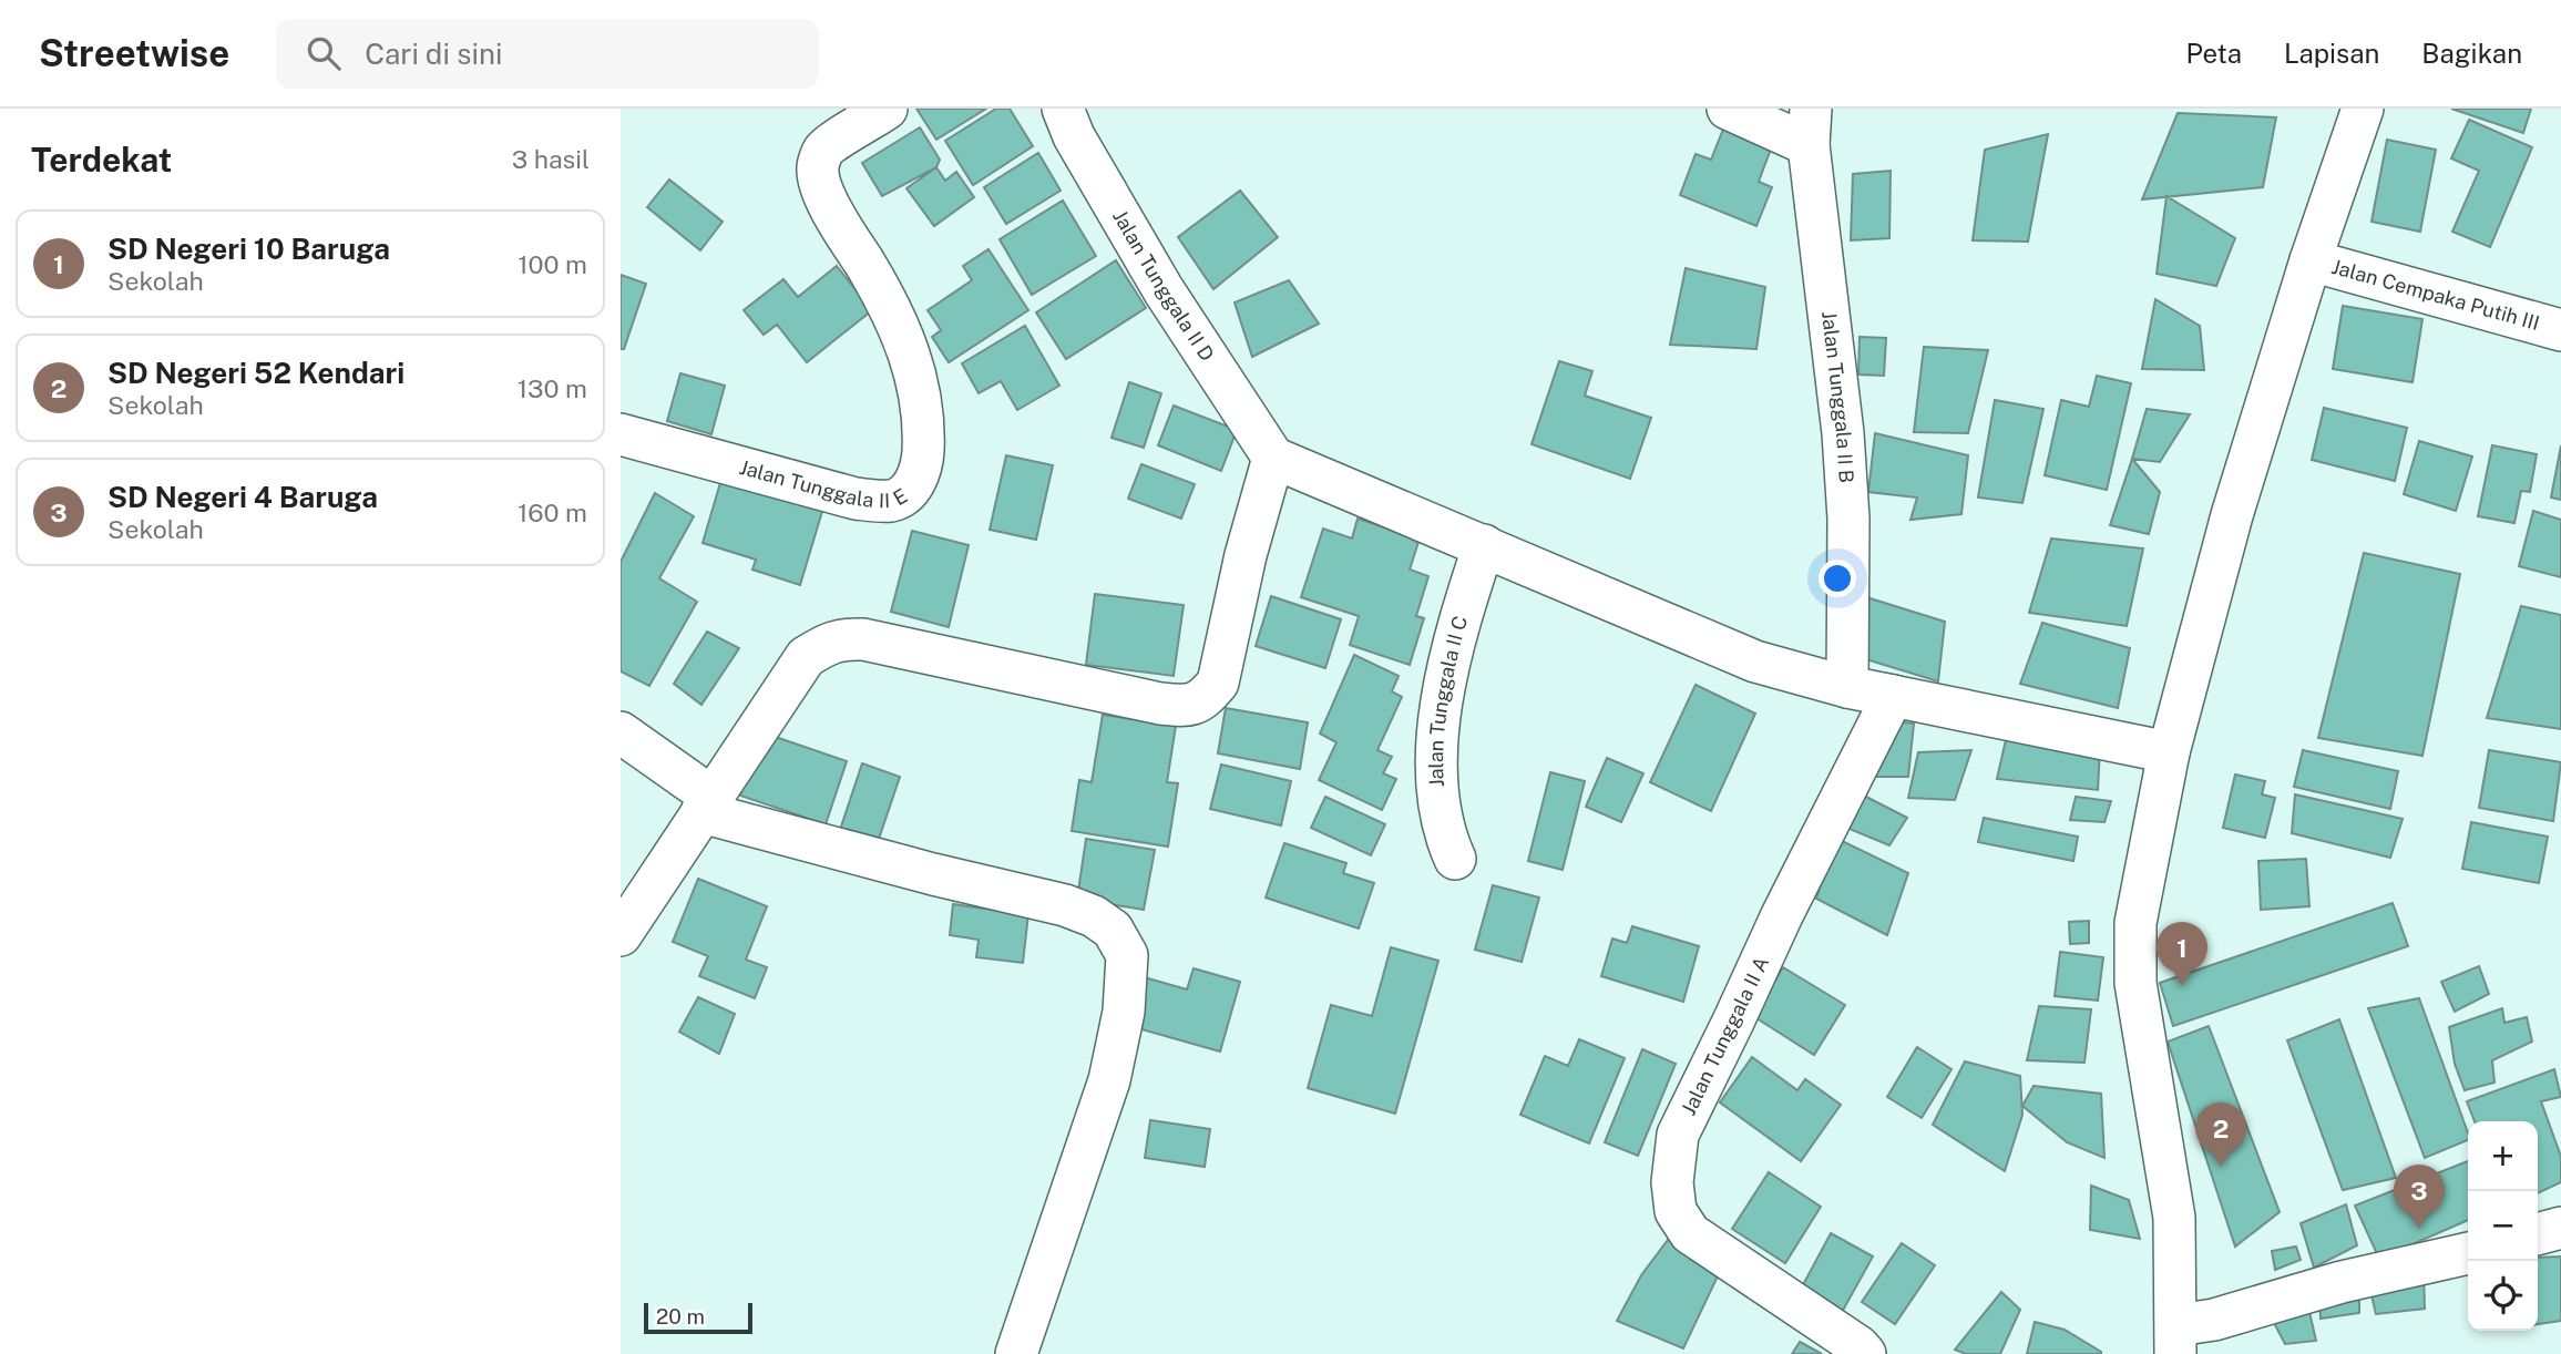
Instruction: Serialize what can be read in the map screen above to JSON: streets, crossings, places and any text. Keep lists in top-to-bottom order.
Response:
{
  "streets": {
    "street": [
      "Jalan Tunggala II D",
      "Jalan Cempaka Putih III",
      "Jalan Tunggala II B",
      "Jalan Tunggala II E",
      "Jalan Tunggala II C",
      "Jalan Tunggala II A"
    ]
  },
  "scale_bar": "20 m",
  "page": {
    "header": "Streetwise",
    "search": "Cari di sini",
    "nav": ["Peta", "Lapisan", "Bagikan"],
    "heading": ["Terdekat", "3 hasil"],
    "list": [
      {
        "mark": "1",
        "name": "SD Negeri 10 Baruga",
        "note": "Sekolah",
        "value": "100 m"
      },
      {
        "mark": "2",
        "name": "SD Negeri 52 Kendari",
        "note": "Sekolah",
        "value": "130 m"
      },
      {
        "mark": "3",
        "name": "SD Negeri 4 Baruga",
        "note": "Sekolah",
        "value": "160 m"
      }
    ],
    "pins": ["1", "2", "3"],
    "map_buttons": ["+", "−"],
    "scale": "20 m"
  }
}
